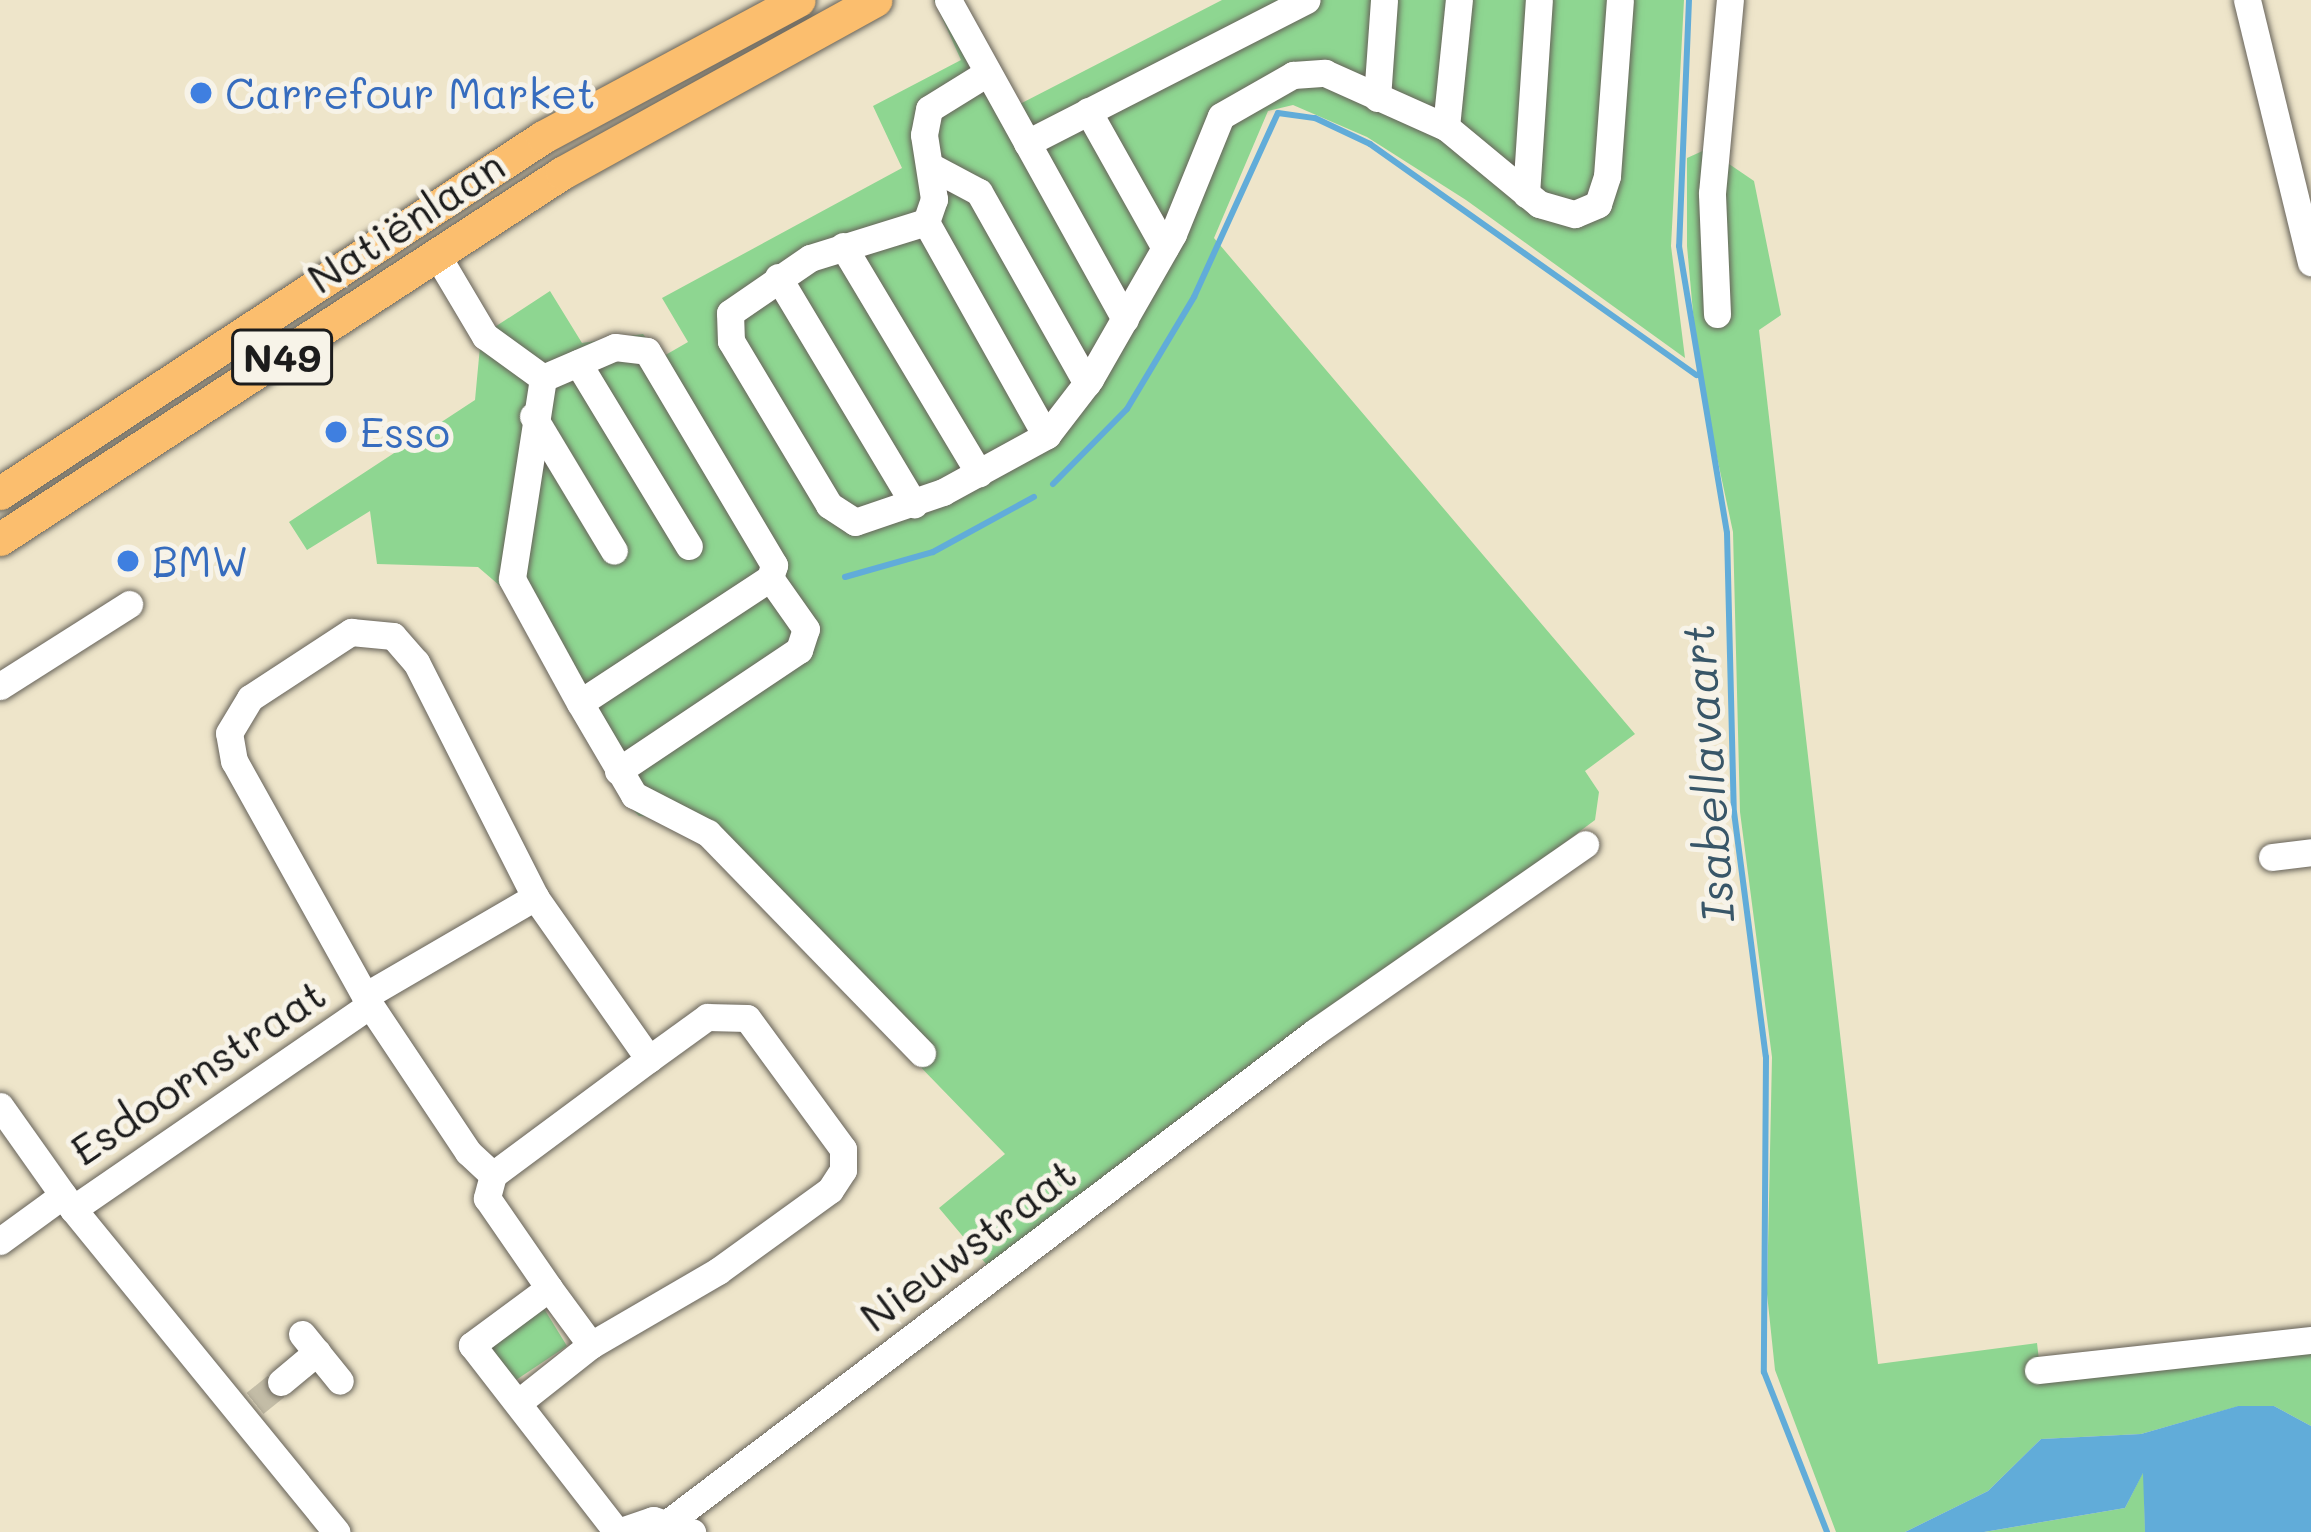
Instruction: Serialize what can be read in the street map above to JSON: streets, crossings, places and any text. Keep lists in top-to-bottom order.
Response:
{
  "streets": {
    "main road": ["Natiënlaan", "N49"],
    "street": ["Esdoornstraat", "Nieuwstraat"]
  },
  "water": ["Isabellavaart"],
  "places": ["Carrefour Market", "Esso", "BMW"]
}
